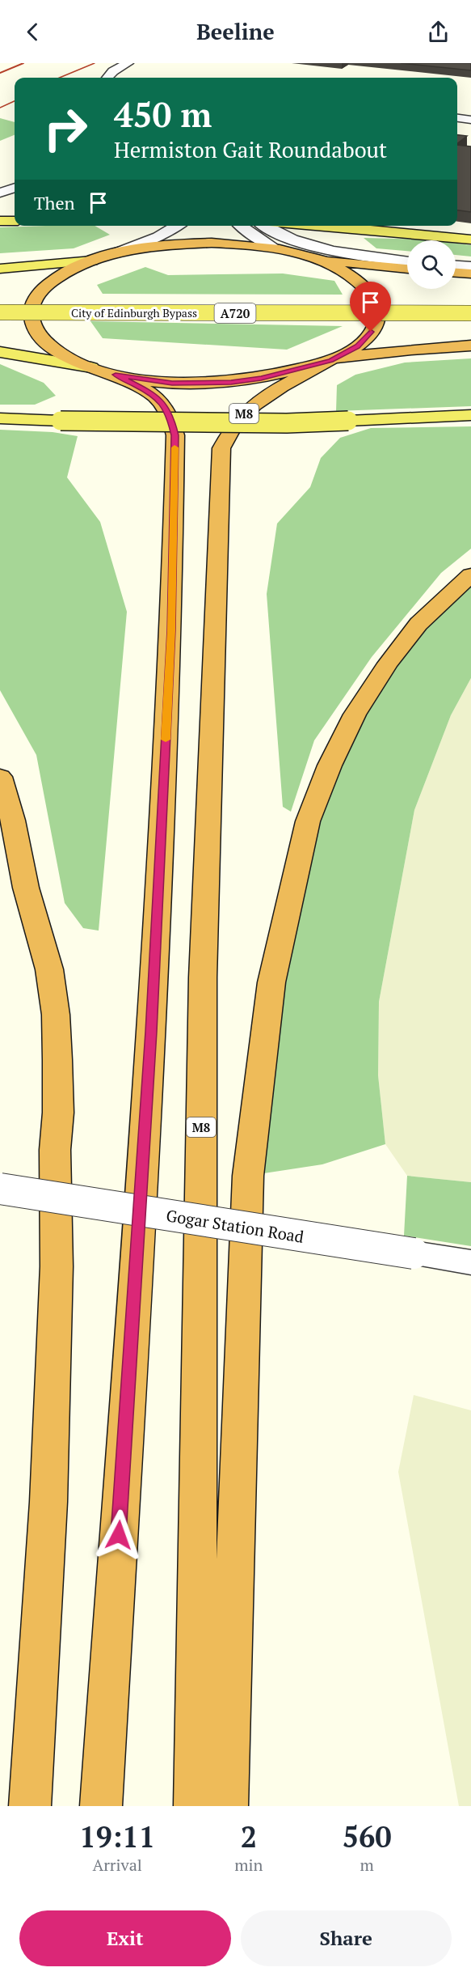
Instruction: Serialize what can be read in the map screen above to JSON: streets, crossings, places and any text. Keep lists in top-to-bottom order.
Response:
{
  "streets": {
    "highway": ["M8"],
    "main road": ["City of Edinburgh Bypass", "A720"],
    "street": ["Gogar Station Road"]
  },
  "page": {
    "header": "Beeline",
    "turn": ["450 m", "Hermiston Gait Roundabout"],
    "then": "Then",
    "eta": [
      "19:11",
      "Arrival",
      "2",
      "min",
      "560",
      "m"
    ],
    "buttons": ["Exit", "Share"]
  }
}
